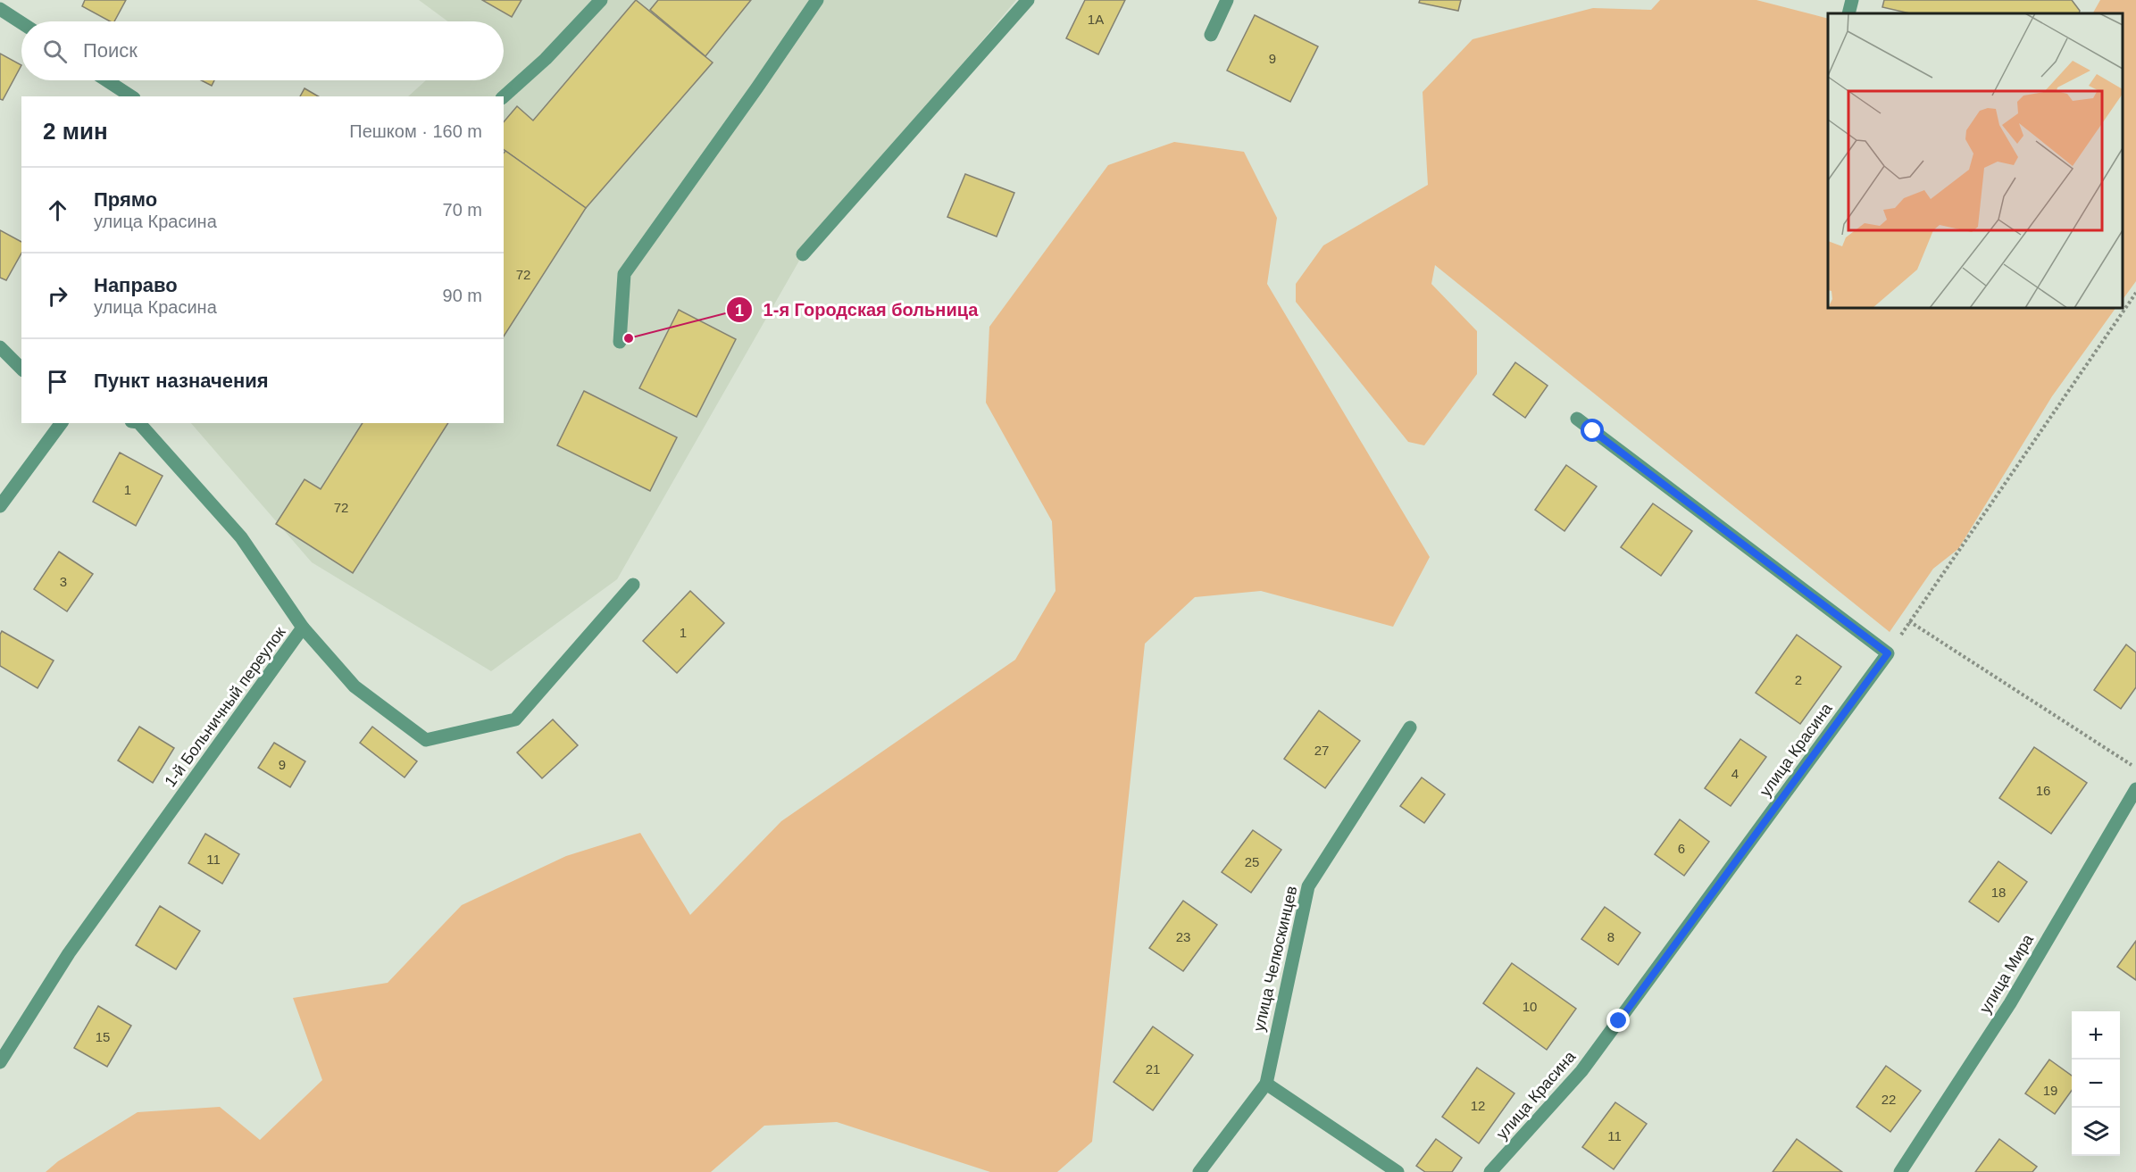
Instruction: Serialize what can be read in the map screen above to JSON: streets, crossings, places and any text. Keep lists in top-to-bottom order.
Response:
{
  "streets": {
    "street": [
      "1-й Больничный переулок",
      "улица Красина",
      "улица Челюскинцев",
      "улица Мира"
    ]
  },
  "places": ["1-я Городская больница"],
  "house_numbers": [
    "1А",
    "9",
    "72",
    "1",
    "72",
    "3",
    "1",
    "2",
    "27",
    "9",
    "4",
    "16",
    "6",
    "11",
    "25",
    "18",
    "23",
    "8",
    "10",
    "15",
    "21",
    "19",
    "22",
    "12",
    "11"
  ],
  "page": {
    "search": "Поиск",
    "heading": ["2 мин", "Пешком · 160 m"],
    "list": [
      ["Прямо", "улица Красина", "70 m"],
      ["Направо", "улица Красина", "90 m"],
      "Пункт назначения"
    ],
    "map_buttons": ["+", "−"]
  }
}
